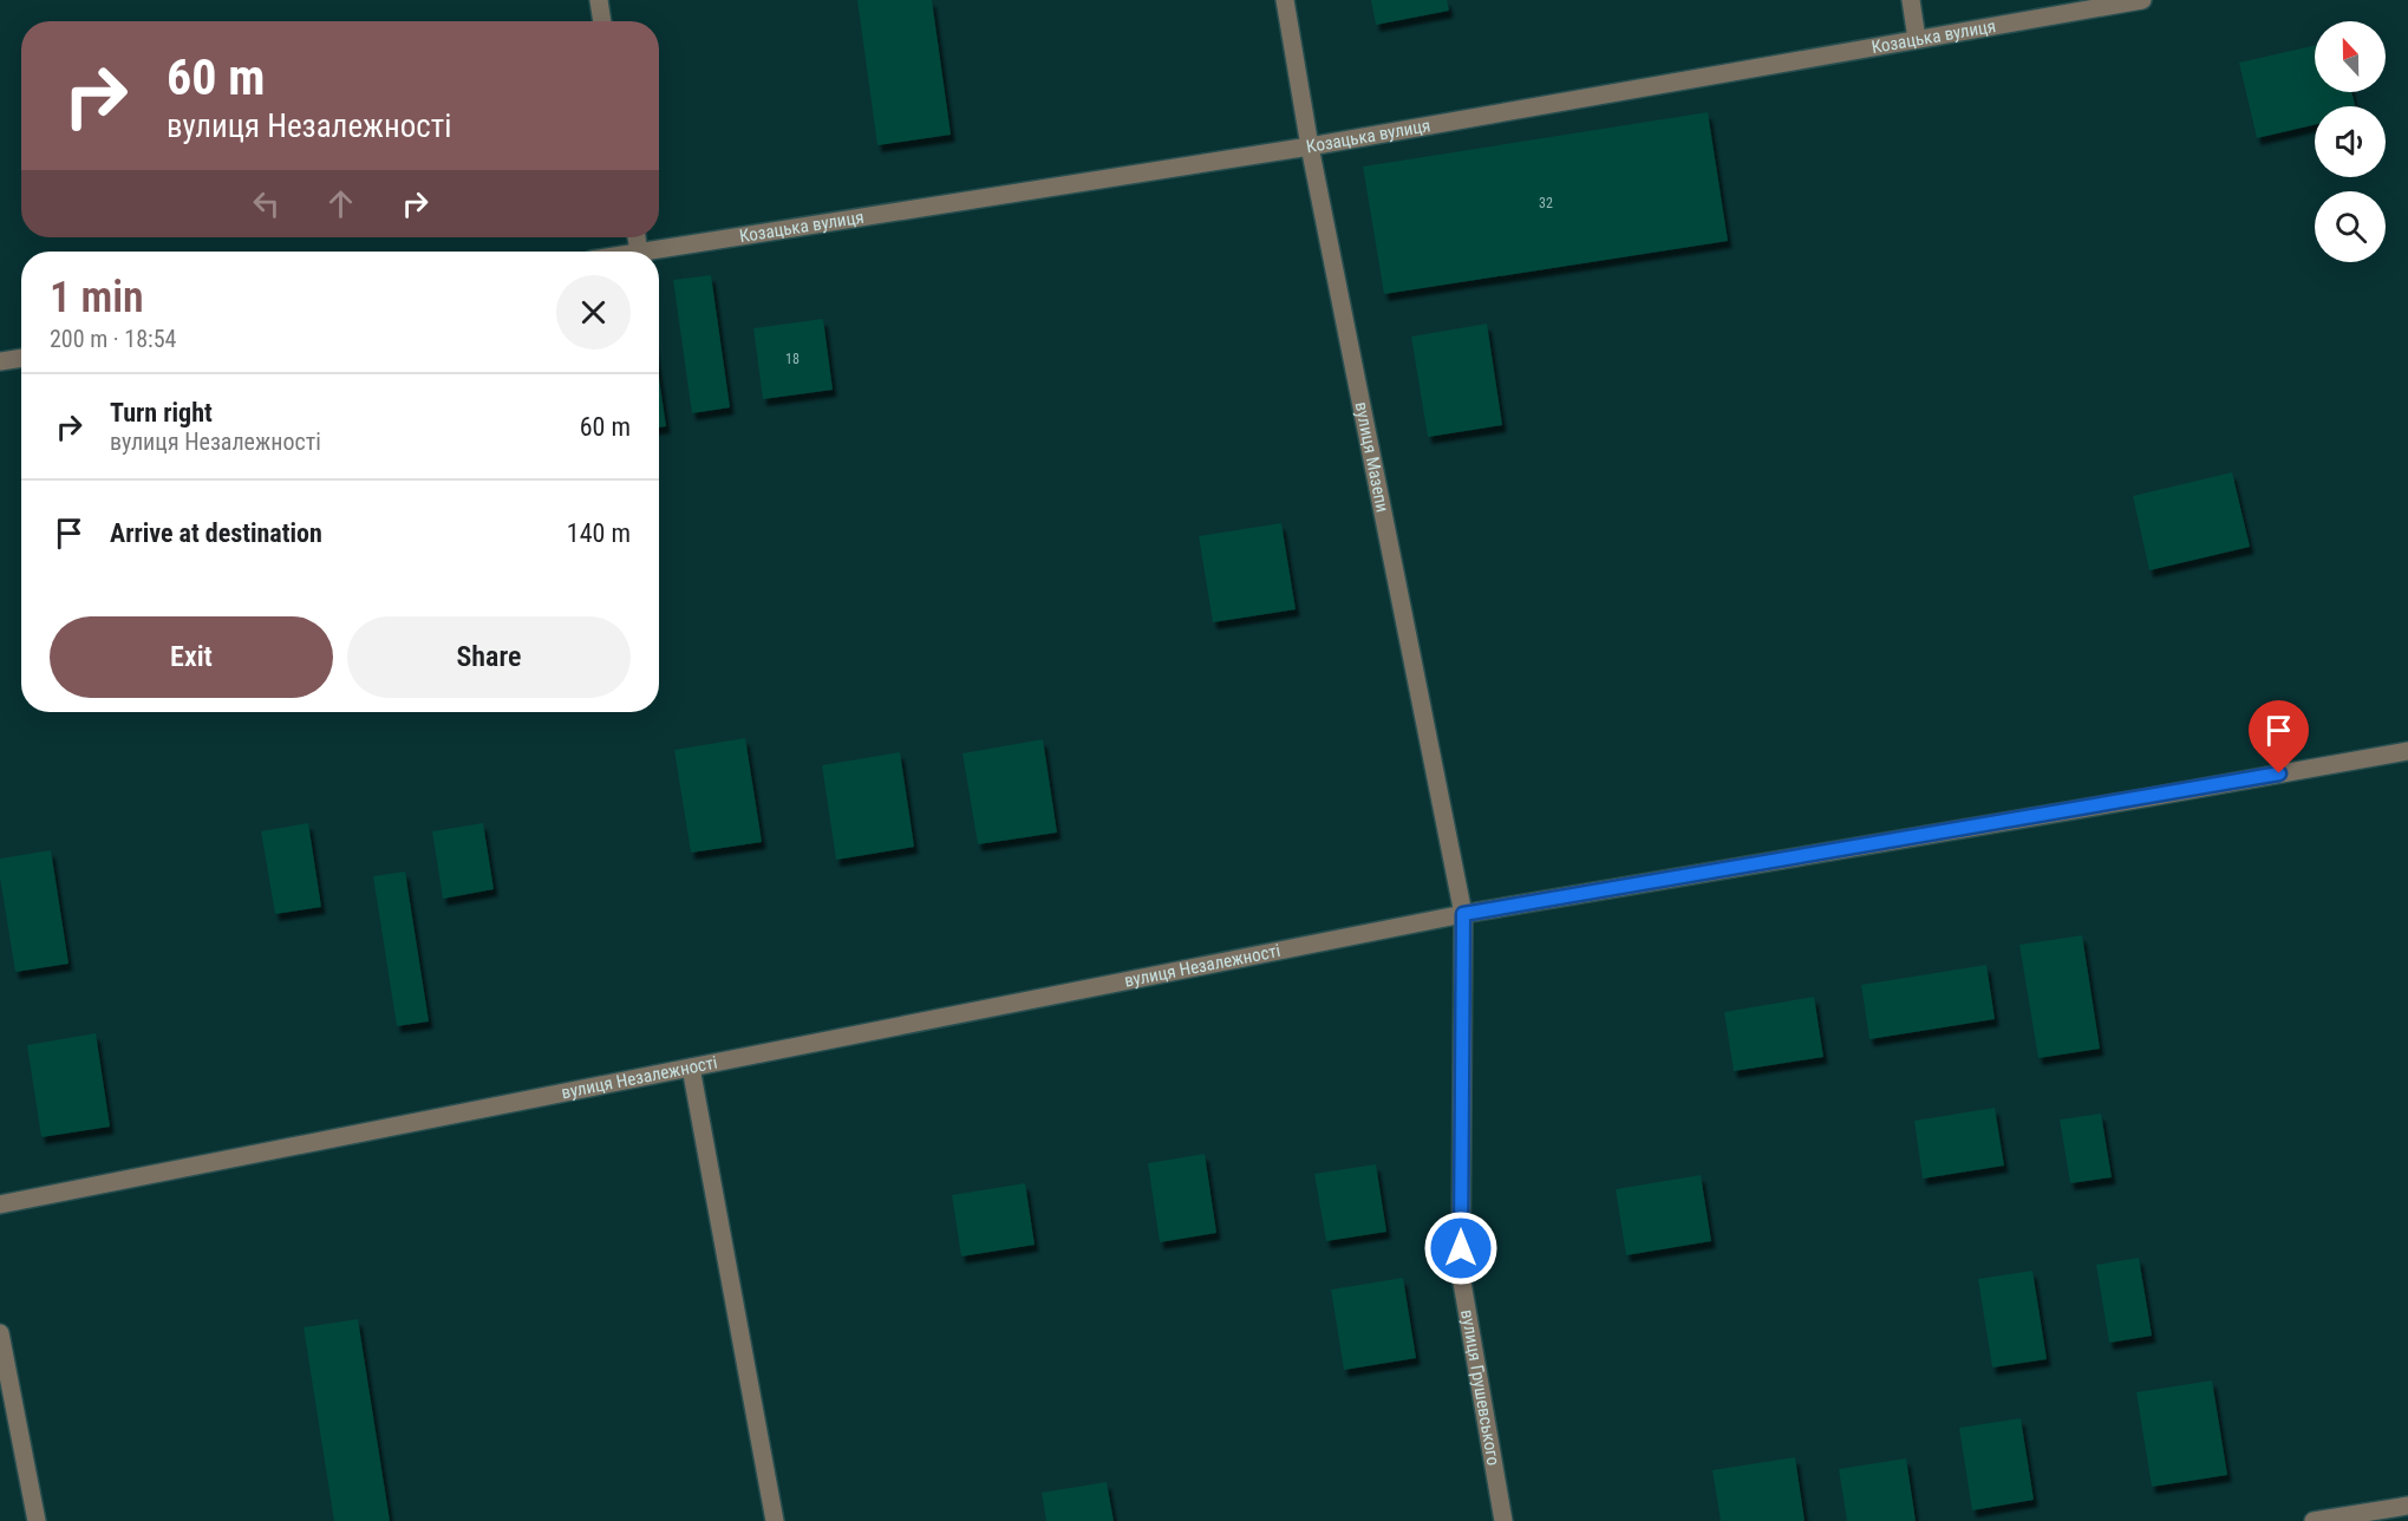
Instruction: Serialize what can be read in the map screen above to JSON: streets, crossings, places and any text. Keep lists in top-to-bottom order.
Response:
{
  "streets": {
    "street": [
      "Козацька вулиця",
      "вулиця Мазепи",
      "вулиця Незалежності",
      "вулиця Грушевського"
    ]
  },
  "crossings": [
    ["Козацька вулиця", "вулиця Мазепи"],
    ["вулиця Мазепи", "вулиця Незалежності"],
    ["вулиця Мазепи", "вулиця Грушевського"],
    ["вулиця Незалежності", "вулиця Грушевського"]
  ],
  "house_numbers": ["32", "18"],
  "north": "top",
  "page": {
    "turn": ["60 m", "вулиця Незалежності"],
    "heading": ["1 min", "200 m · 18:54"],
    "list": [
      {
        "name": "Turn right",
        "note": "вулиця Незалежності",
        "value": "60 m"
      },
      {
        "name": "Arrive at destination",
        "value": "140 m"
      }
    ],
    "buttons": ["Exit", "Share"]
  }
}
